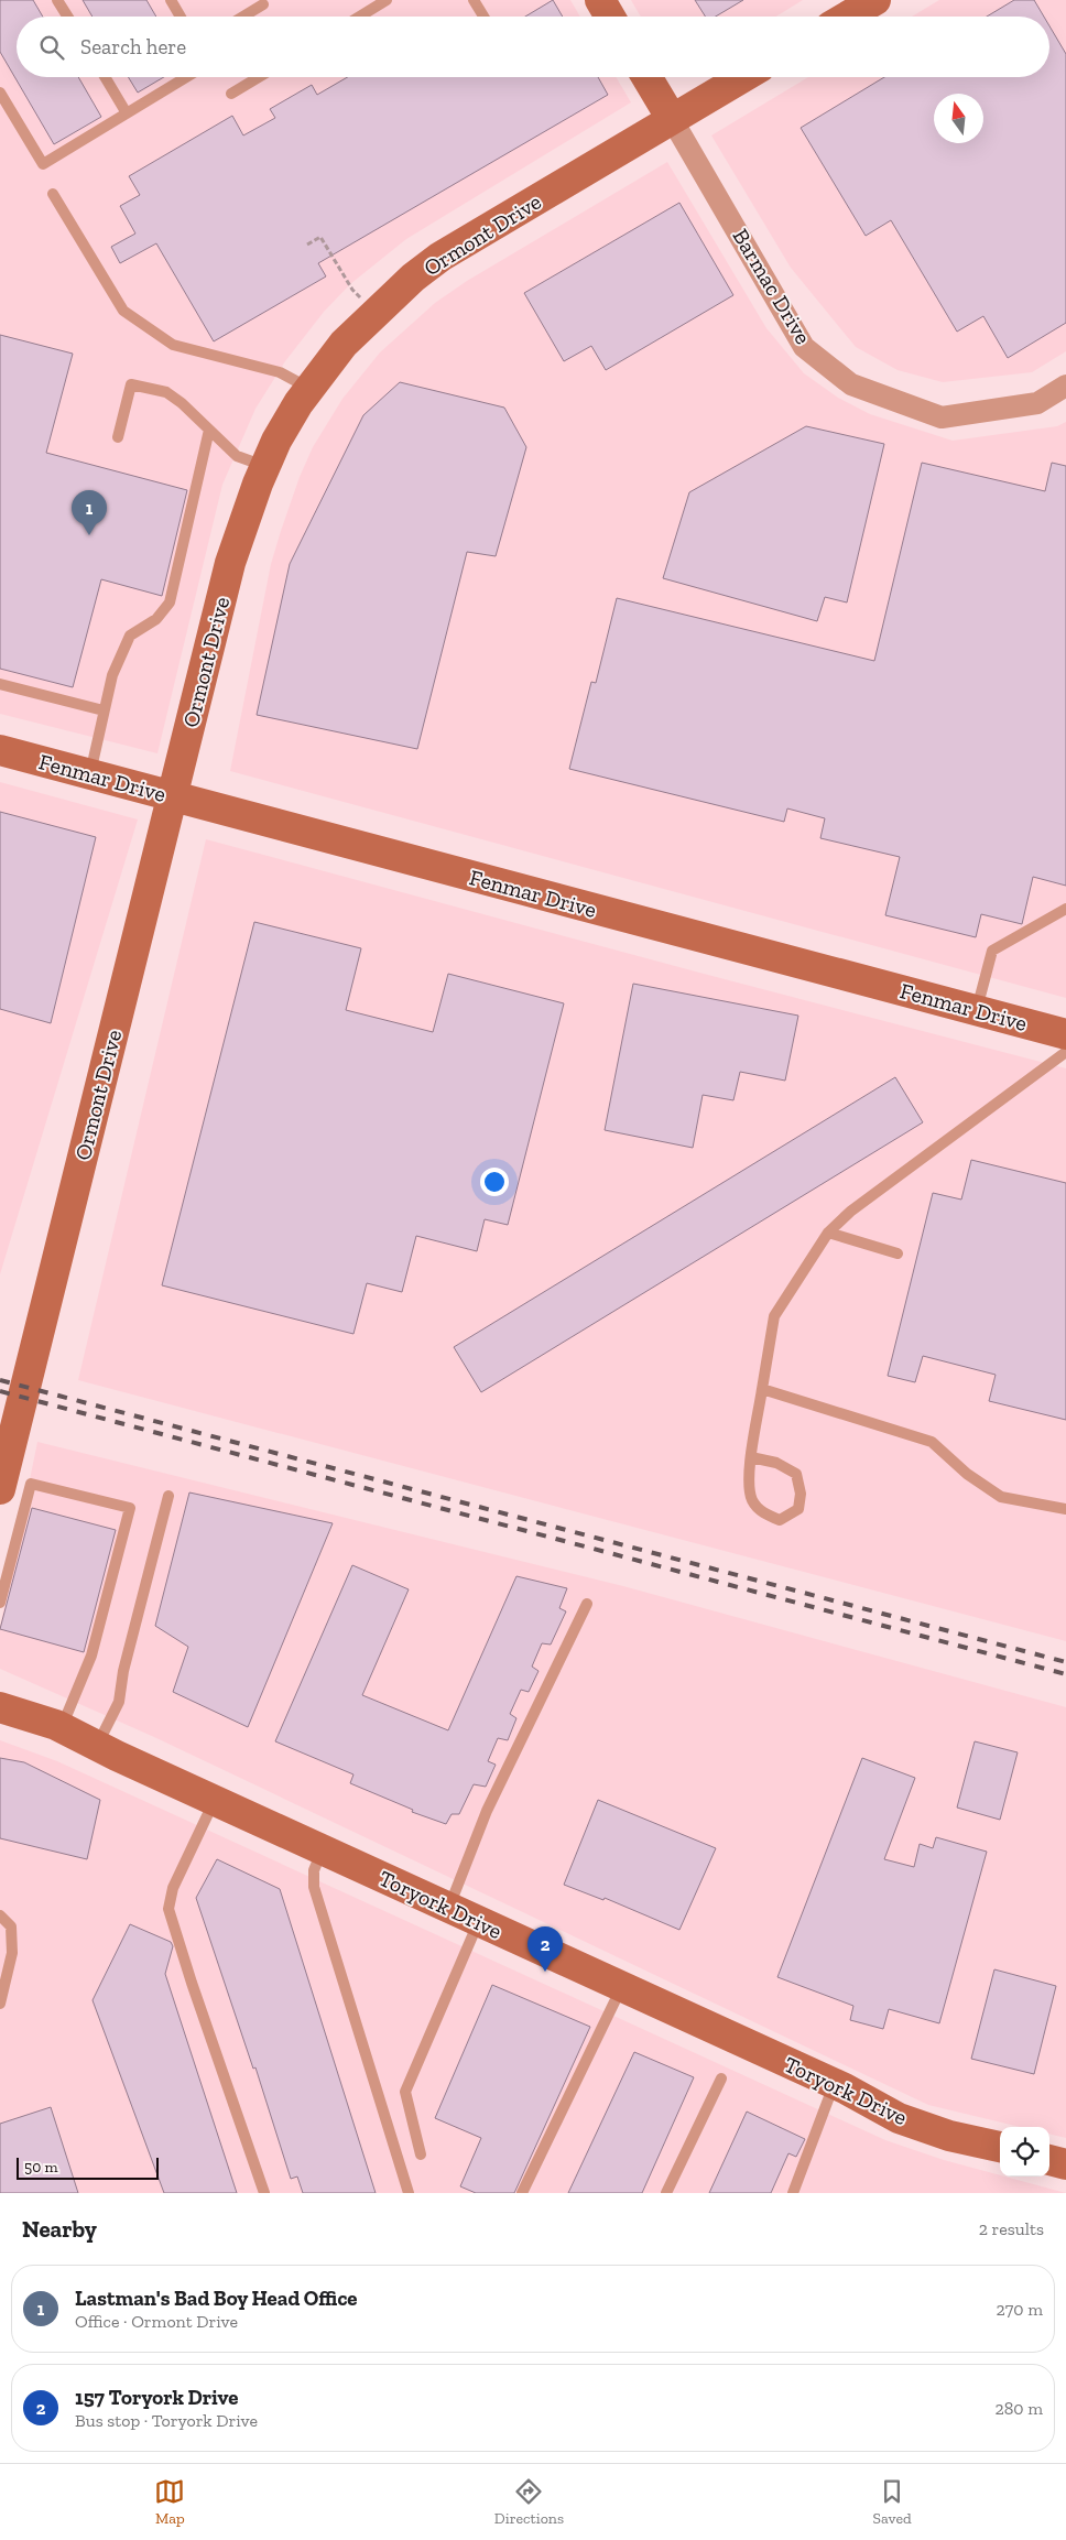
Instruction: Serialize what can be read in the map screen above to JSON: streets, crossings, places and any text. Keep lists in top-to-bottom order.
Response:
{
  "streets": {
    "street": [
      "Ormont Drive",
      "Barmac Drive",
      "Fenmar Drive",
      "Toryork Drive"
    ]
  },
  "crossings": [
    ["Ormont Drive", "Barmac Drive"],
    ["Ormont Drive", "Fenmar Drive"]
  ],
  "scale_bar": "50 m",
  "north": "top",
  "page": {
    "search": "Search here",
    "pins": ["1", "2"],
    "scale": "50 m",
    "heading": ["Nearby", "2 results"],
    "list": [
      {
        "mark": "1",
        "name": "Lastman's Bad Boy Head Office",
        "note": "Office · Ormont Drive",
        "value": "270 m"
      },
      {
        "mark": "2",
        "name": "157 Toryork Drive",
        "note": "Bus stop · Toryork Drive",
        "value": "280 m"
      }
    ],
    "nav": ["Map", "Directions", "Saved"]
  }
}
